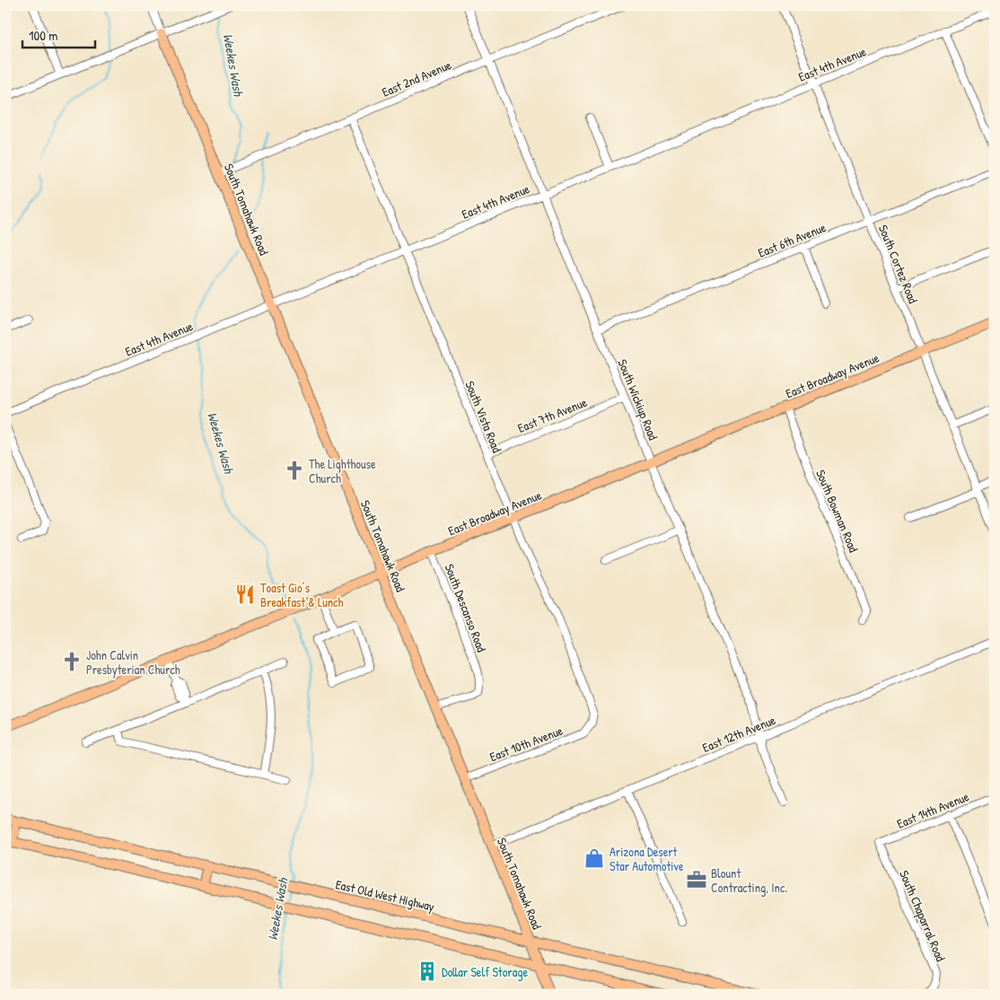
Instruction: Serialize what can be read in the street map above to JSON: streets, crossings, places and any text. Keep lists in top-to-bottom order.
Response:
{
  "streets": {
    "main road": ["South Tomahawk Road", "East Broadway Avenue", "East Old West Highway"],
    "street": [
      "East 4th Avenue",
      "East 2nd Avenue",
      "East 6th Avenue",
      "South Cortez Road",
      "South Wickiup Road",
      "East 7th Avenue",
      "South Vista Road",
      "South Bowman Road",
      "South Descanso Road",
      "East 12th Avenue",
      "East 10th Avenue",
      "East 14th Avenue",
      "South Chaparral Road"
    ]
  },
  "crossings": [
    ["East 4th Avenue", "South Tomahawk Road"],
    ["East 4th Avenue", "South Cortez Road"],
    ["East 4th Avenue", "South Wickiup Road"],
    ["East 4th Avenue", "South Vista Road"],
    ["East 2nd Avenue", "South Tomahawk Road"],
    ["East 2nd Avenue", "South Wickiup Road"],
    ["East 2nd Avenue", "South Vista Road"],
    ["South Tomahawk Road", "East Broadway Avenue"],
    ["South Tomahawk Road", "South Descanso Road"],
    ["South Tomahawk Road", "East 12th Avenue"],
    ["South Tomahawk Road", "East 10th Avenue"],
    ["South Tomahawk Road", "East Old West Highway"],
    ["East 6th Avenue", "South Cortez Road"],
    ["East 6th Avenue", "South Wickiup Road"],
    ["South Cortez Road", "East Broadway Avenue"],
    ["East Broadway Avenue", "South Wickiup Road"],
    ["East Broadway Avenue", "South Vista Road"],
    ["East Broadway Avenue", "South Bowman Road"],
    ["East Broadway Avenue", "South Descanso Road"],
    ["South Wickiup Road", "East 7th Avenue"],
    ["South Wickiup Road", "East 12th Avenue"],
    ["East 7th Avenue", "South Vista Road"],
    ["South Vista Road", "East 10th Avenue"],
    ["East 14th Avenue", "South Chaparral Road"]
  ],
  "water": ["Weekes Wash"],
  "places": {
    "church": ["The Lighthouse Church", "John Calvin Presbyterian Church"],
    "restaurant": ["Toast Gio’s Breakfast & Lunch"],
    "shop": ["Arizona Desert Star Automotive"],
    "office": ["Blount Contracting, Inc."],
    "building": ["Dollar Self Storage"]
  },
  "scale_bar": "100 m"
}
